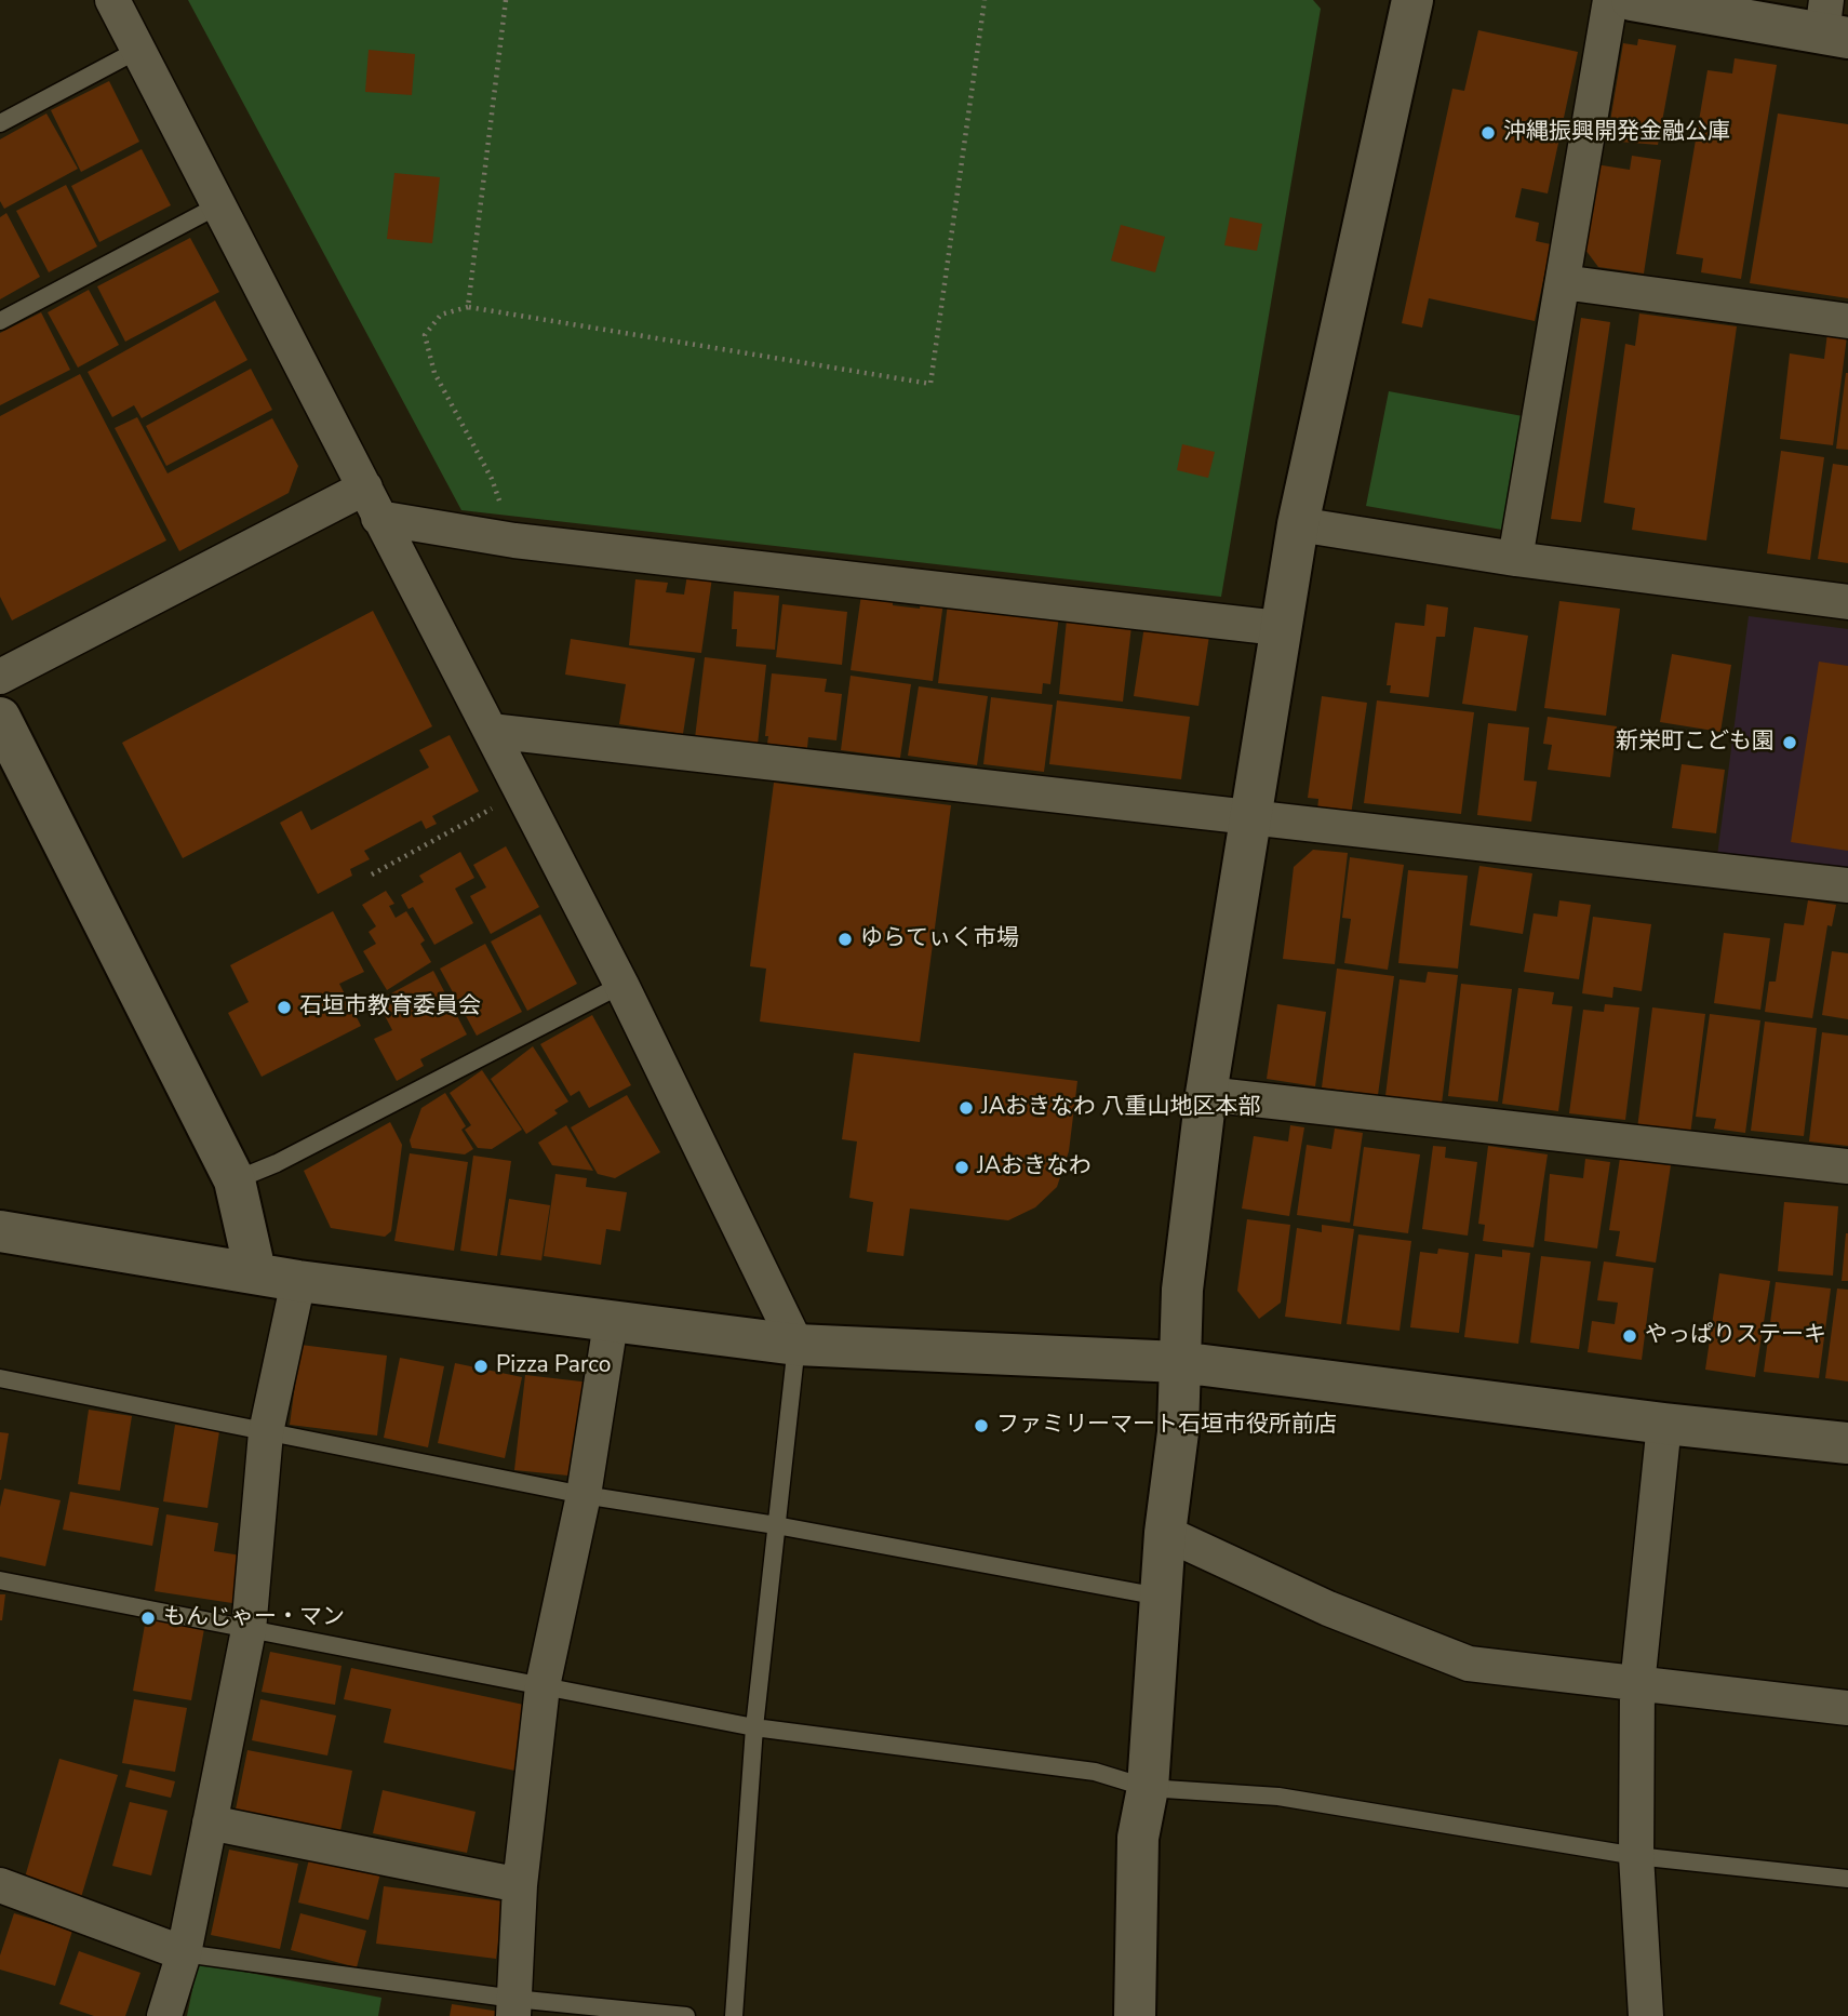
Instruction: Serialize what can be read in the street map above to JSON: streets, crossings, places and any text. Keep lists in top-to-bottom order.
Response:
{
  "places": [
    "沖縄振興開発金融公庫",
    "新栄町こども園",
    "ゆらてぃく市場",
    "石垣市教育委員会",
    "JAおきなわ 八重山地区本部",
    "JAおきなわ",
    "やっぱりステーキ",
    "Pizza Parco",
    "ファミリーマート石垣市役所前店",
    "もんじゃー・マン"
  ]
}
